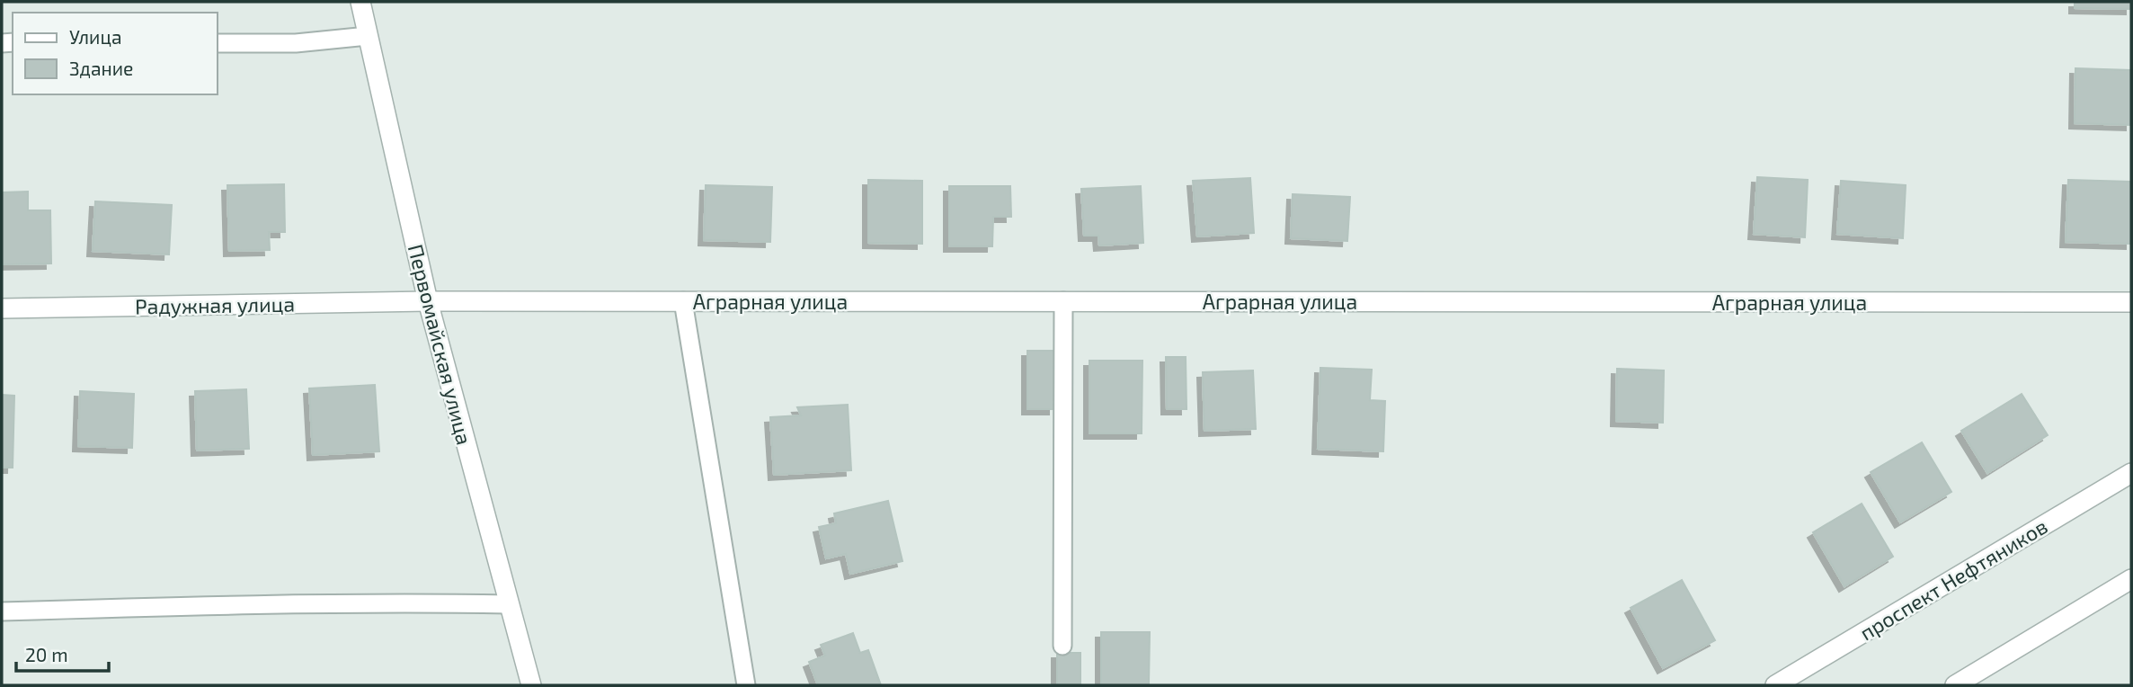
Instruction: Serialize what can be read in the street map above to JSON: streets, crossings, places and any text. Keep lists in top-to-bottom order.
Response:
{
  "streets": {
    "street": [
      "Аграрная улица",
      "Радужная улица",
      "Первомайская улица",
      "проспект Нефтяников"
    ]
  },
  "crossings": [
    ["Аграрная улица", "Радужная улица"],
    ["Аграрная улица", "Первомайская улица"],
    ["Радужная улица", "Первомайская улица"]
  ],
  "legend": ["Улица", "Здание"],
  "scale_bar": "20 m"
}
